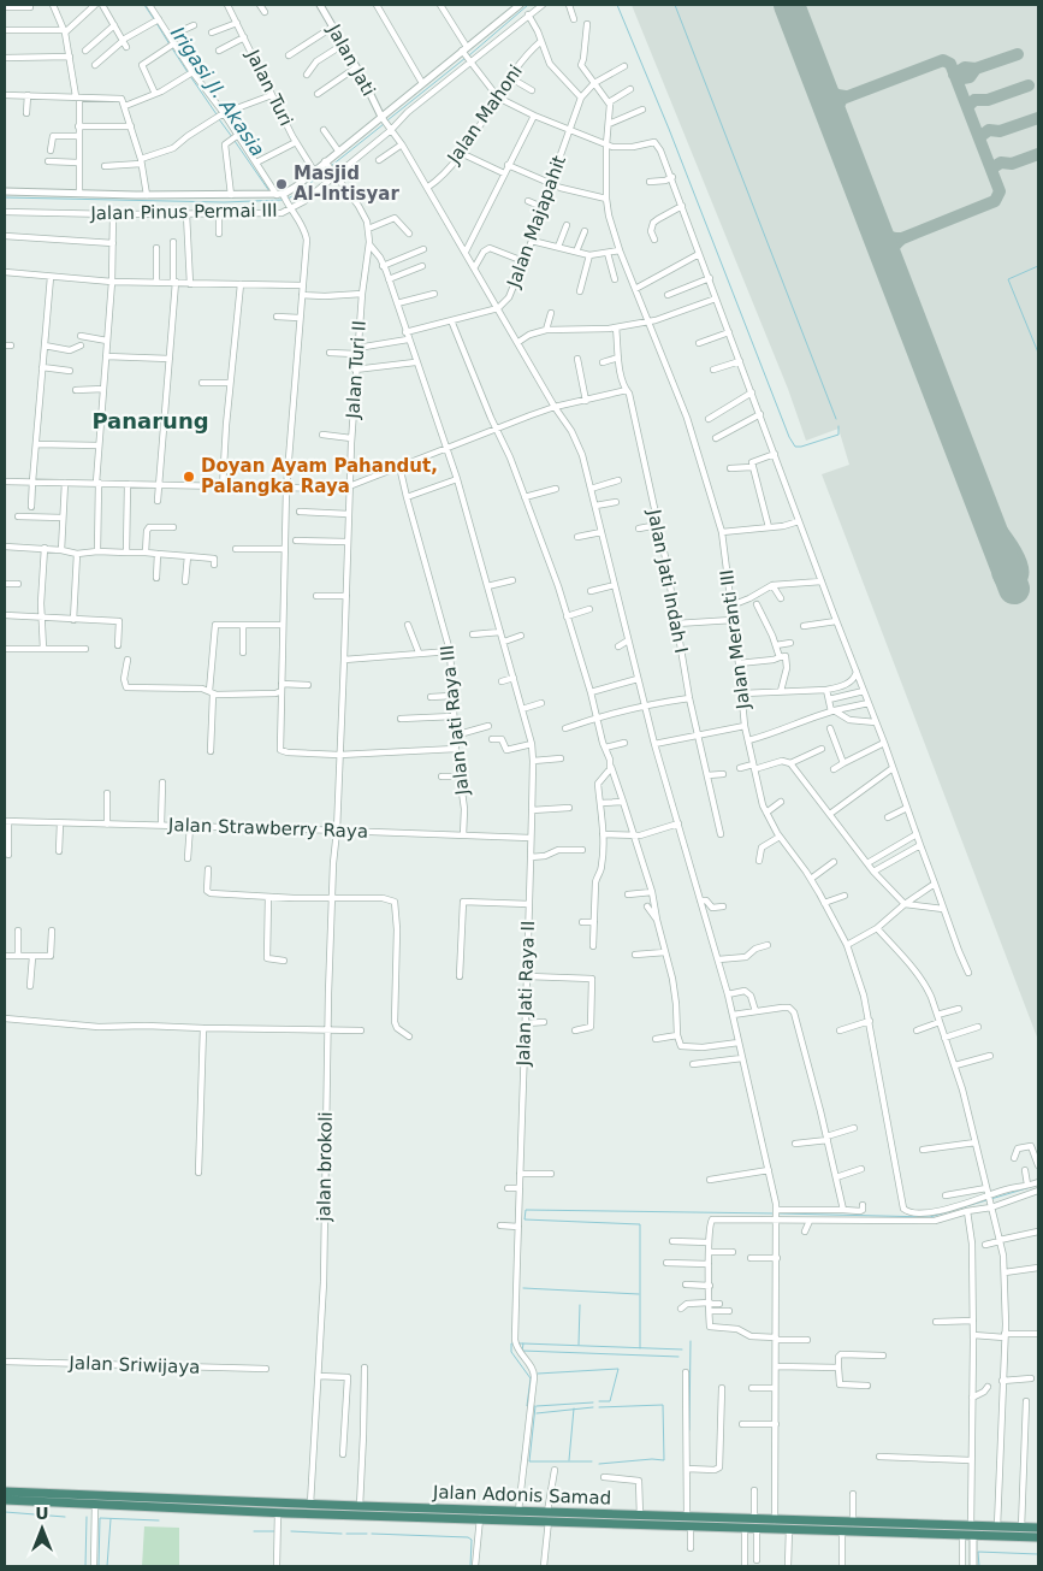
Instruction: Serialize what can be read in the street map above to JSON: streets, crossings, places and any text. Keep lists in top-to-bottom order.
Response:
{
  "streets": {
    "highway": ["Jalan Adonis Samad"],
    "street": [
      "Jalan Jati",
      "Jalan Turi",
      "Jalan Mahoni",
      "Jalan Pinus Permai III",
      "Jalan Majapahit",
      "Jalan Turi II",
      "Jalan Jati Indah I",
      "Jalan Meranti III",
      "Jalan Jati Raya III",
      "Jalan Strawberry Raya",
      "Jalan Jati Raya II",
      "jalan brokoli",
      "Jalan Sriwijaya"
    ]
  },
  "crossings": [
    ["Jalan Pinus Permai III", "Jalan Turi II"],
    ["Jalan Turi II", "Jalan Jati Raya II"],
    ["Jalan Turi II", "jalan brokoli"],
    ["Jalan Jati Raya III", "Jalan Strawberry Raya"],
    ["Jalan Strawberry Raya", "Jalan Jati Raya II"],
    ["Jalan Strawberry Raya", "jalan brokoli"],
    ["Jalan Jati Raya II", "Jalan Adonis Samad"],
    ["jalan brokoli", "Jalan Adonis Samad"]
  ],
  "districts": ["Panarung"],
  "water": ["Irigasi Jl. Akasia"],
  "places": ["Masjid Al-Intisyar", "Doyan Ayam Pahandut, Palangka Raya"],
  "north": "top"
}
